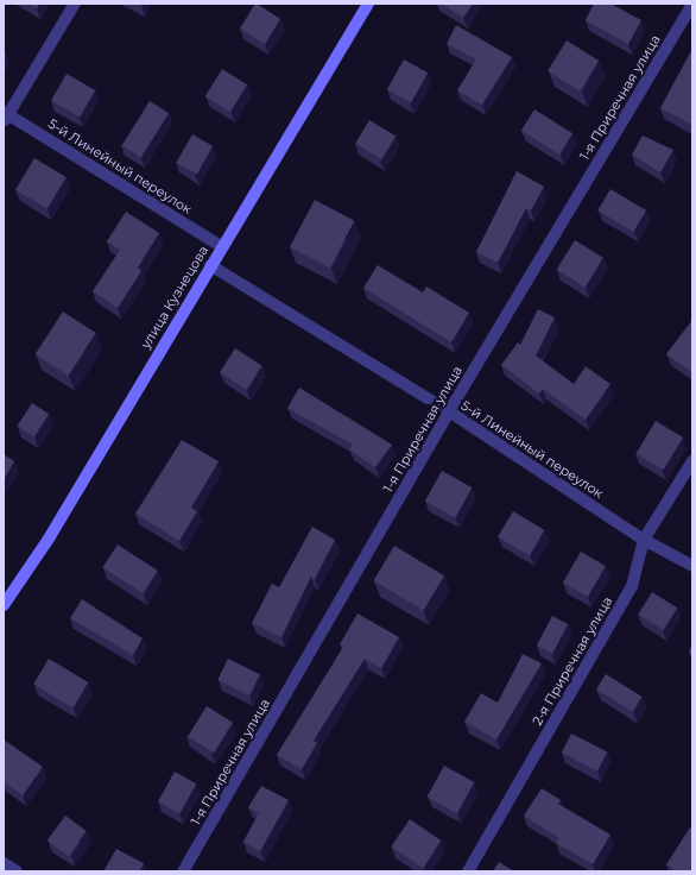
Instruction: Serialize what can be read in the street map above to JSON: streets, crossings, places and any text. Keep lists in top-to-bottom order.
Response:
{
  "streets": {
    "main road": ["улица Кузнецова"],
    "street": ["1-я Приречная улица", "5-й Линейный переулок", "2-я Приречная улица"]
  },
  "crossings": [
    ["1-я Приречная улица", "5-й Линейный переулок"],
    ["5-й Линейный переулок", "улица Кузнецова"],
    ["5-й Линейный переулок", "2-я Приречная улица"]
  ]
}
